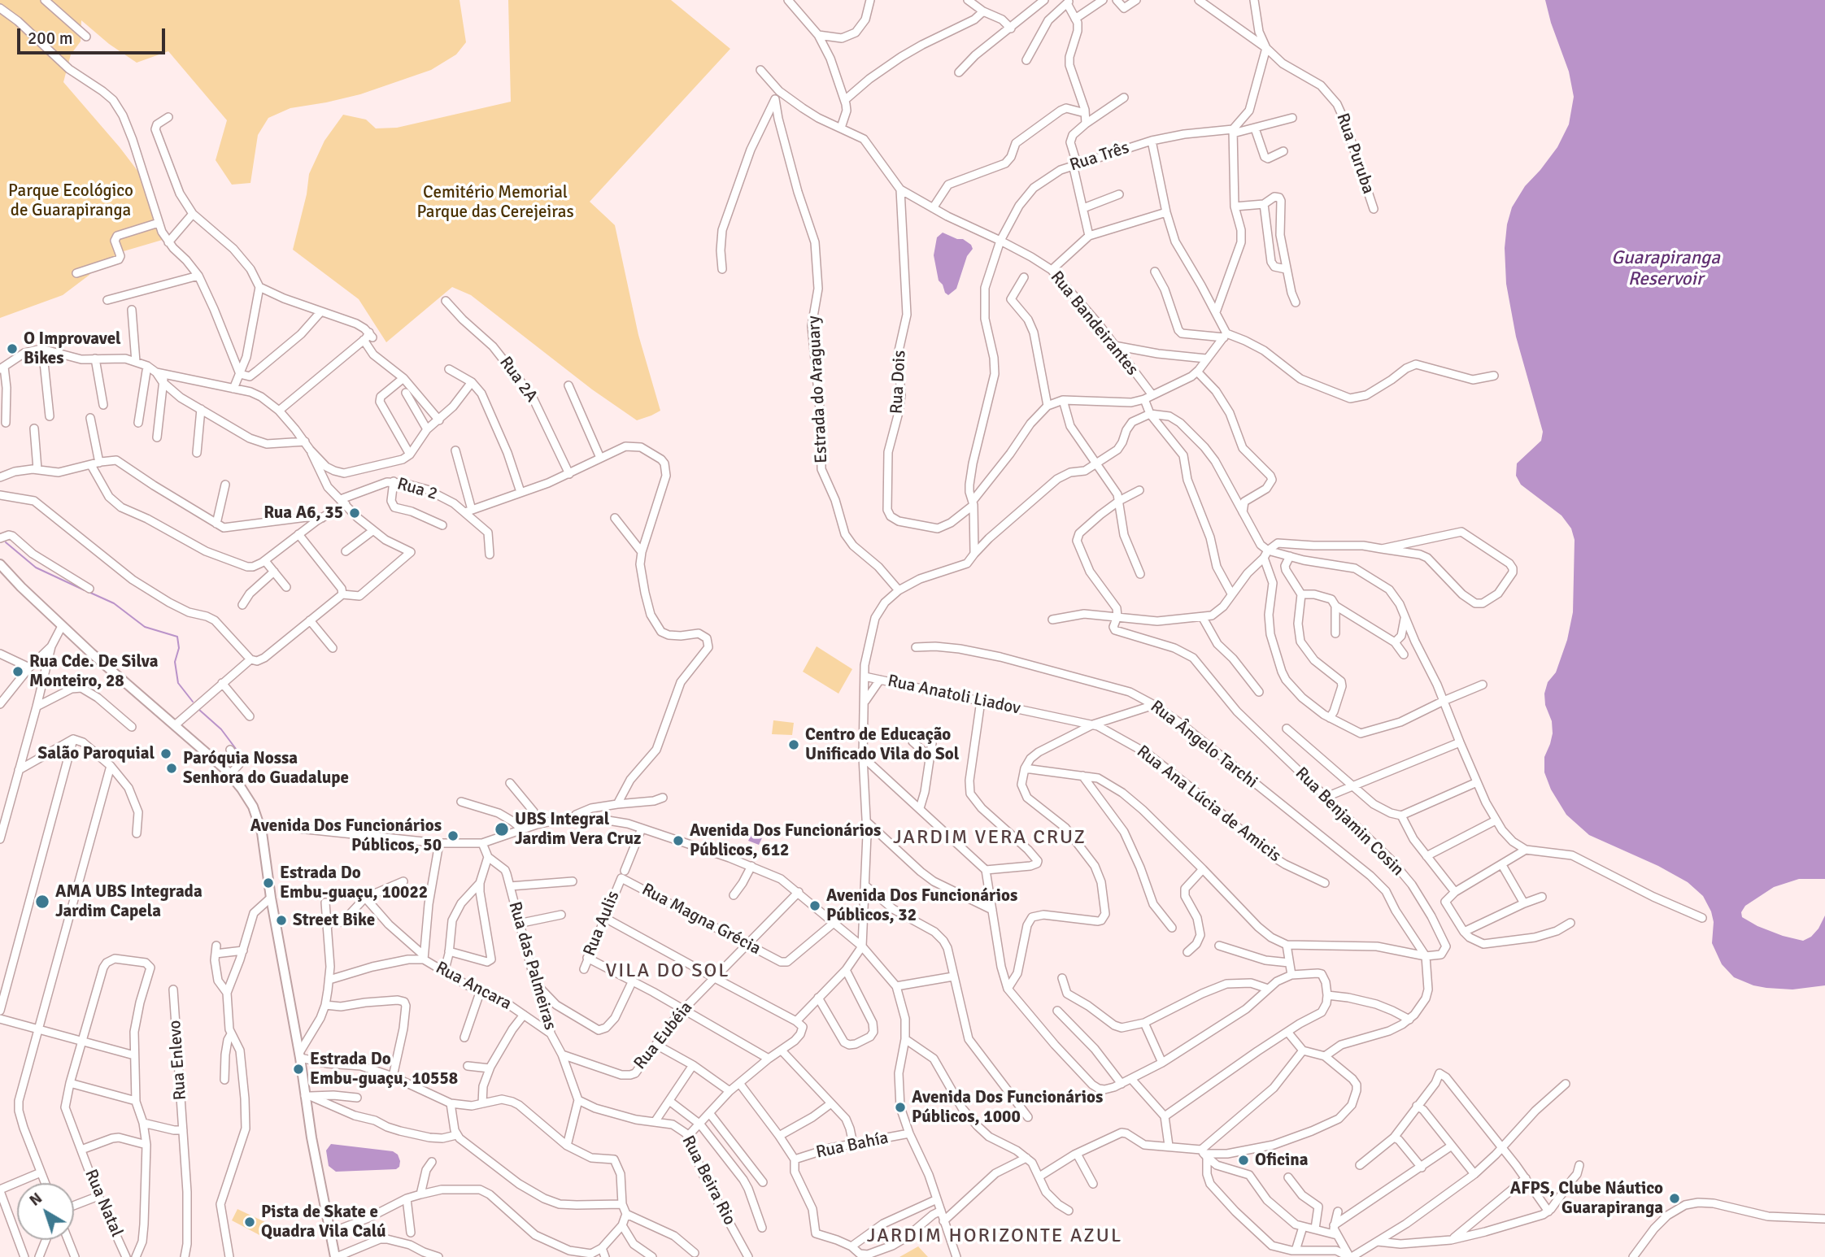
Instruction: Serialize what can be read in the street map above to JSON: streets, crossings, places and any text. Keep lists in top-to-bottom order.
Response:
{
  "streets": {
    "street": [
      "Rua Puruba",
      "Rua Três",
      "Rua Bandeirantes",
      "Rua 2A",
      "Rua Dois",
      "Estrada do Araguary",
      "Rua 2",
      "Rua Anatoli Liadov",
      "Rua Ângelo Tarchi",
      "Rua Ana Lúcia de Amicis",
      "Rua Benjamin Cosin",
      "Rua Magna Grécia",
      "Rua Aulis",
      "Rua das Palmeiras",
      "Rua Ancara",
      "Rua Eubéia",
      "Rua Enlevo",
      "Rua Bahía",
      "Rua Beira Rio",
      "Rua Natal"
    ]
  },
  "crossings": [
    ["Rua Três", "Rua Bandeirantes"],
    ["Rua Três", "Rua Dois"],
    ["Rua Bandeirantes", "Rua Dois"],
    ["Rua Anatoli Liadov", "Rua Ana Lúcia de Amicis"],
    ["Rua Ângelo Tarchi", "Rua Benjamin Cosin"],
    ["Rua Magna Grécia", "Rua Aulis"],
    ["Rua Magna Grécia", "Rua Eubéia"],
    ["Rua das Palmeiras", "Rua Ancara"],
    ["Rua das Palmeiras", "Rua Eubéia"]
  ],
  "districts": ["JARDIM VERA CRUZ", "VILA DO SOL", "JARDIM HORIZONTE AZUL"],
  "water": ["Guarapiranga Reservoir"],
  "parks": ["Parque Ecológico de Guarapiranga", "Cemitério Memorial Parque das Cerejeiras"],
  "places": [
    "O Improvavel Bikes",
    "Rua A6, 35",
    "Rua Cde. De Silva Monteiro, 28",
    "Centro de Educação Unificado Vila do Sol",
    "Salão Paroquial",
    "Paróquia Nossa Senhora do Guadalupe",
    "UBS Integral Jardim Vera Cruz",
    "Avenida Dos Funcionários Públicos, 50",
    "Avenida Dos Funcionários Públicos, 612",
    "Estrada Do Embu-guaçu, 10022",
    "AMA UBS Integrada Jardim Capela",
    "Avenida Dos Funcionários Públicos, 32",
    "Street Bike",
    "Estrada Do Embu-guaçu, 10558",
    "Avenida Dos Funcionários Públicos, 1000",
    "Oficina",
    "AFPS, Clube Náutico Guarapiranga",
    "Pista de Skate e Quadra Vila Calú"
  ],
  "scale_bar": "200 m",
  "north": "top left"
}
